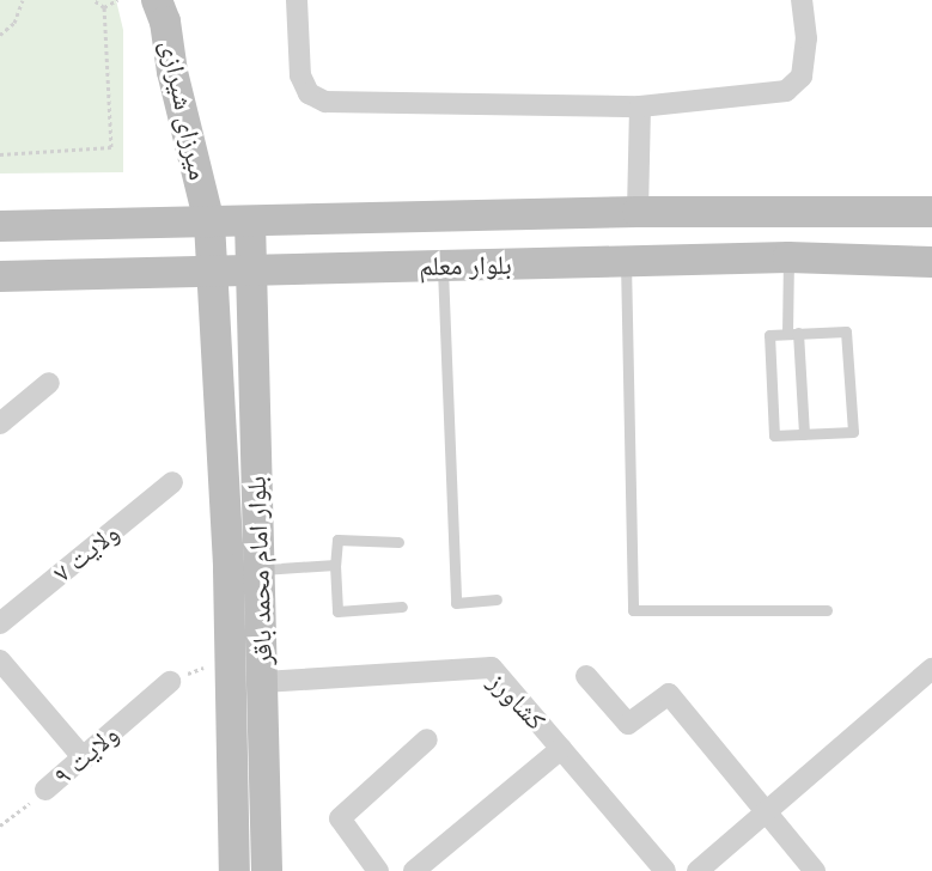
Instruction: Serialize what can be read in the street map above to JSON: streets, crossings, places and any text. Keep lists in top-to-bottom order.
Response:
{
  "streets": {
    "main road": ["میرزای شیرازی", "بلوار معلم", "بلوار امام محمد باقر"],
    "street": ["ولایت ۷", "کشاورز", "ولایت ۹"]
  },
  "crossings": [
    ["میرزای شیرازی", "بلوار معلم"],
    ["میرزای شیرازی", "بلوار امام محمد باقر"],
    ["بلوار معلم", "بلوار امام محمد باقر"],
    ["بلوار امام محمد باقر", "کشاورز"]
  ]
}
